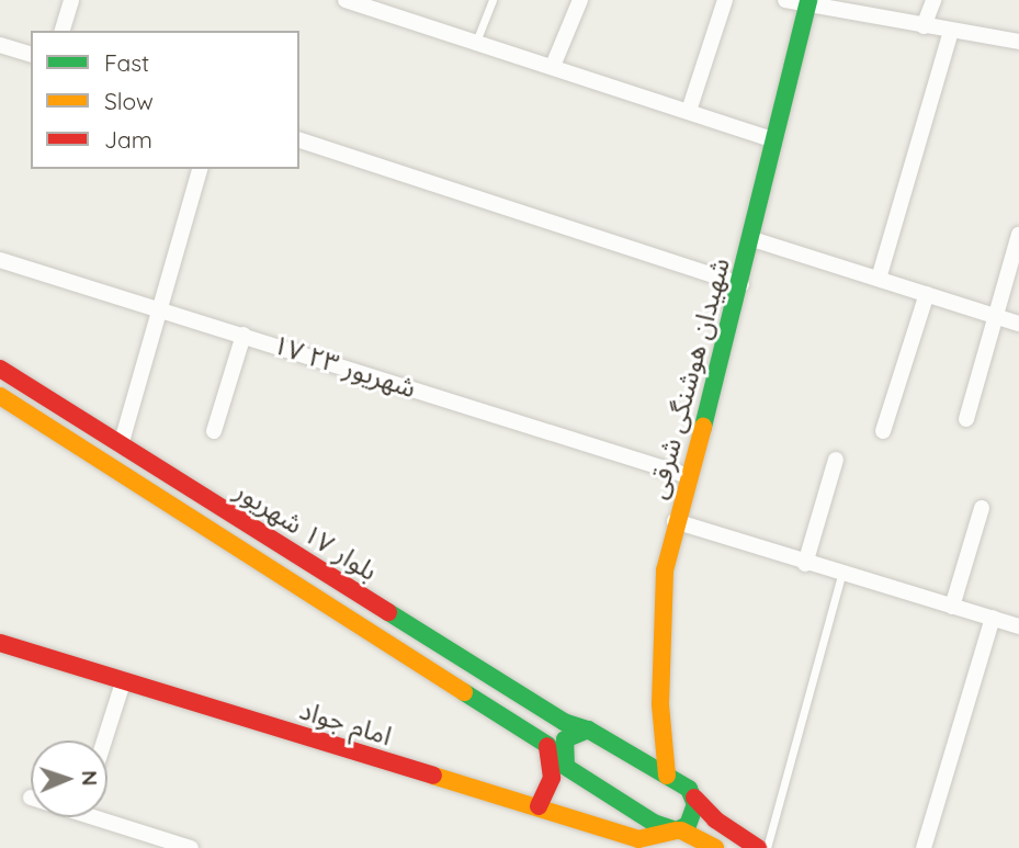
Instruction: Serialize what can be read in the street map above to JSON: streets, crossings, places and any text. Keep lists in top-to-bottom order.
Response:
{
  "streets": {
    "main road": ["شهیدان هوشنگی شرقی", "بلوار ۱۷ شهریور", "امام جواد"],
    "street": ["۱۷ شهریور ۲۳"]
  },
  "crossings": [
    ["۱۷ شهریور ۲۳", "شهیدان هوشنگی شرقی"],
    ["شهیدان هوشنگی شرقی", "بلوار ۱۷ شهریور"],
    ["بلوار ۱۷ شهریور", "امام جواد"]
  ],
  "legend": ["Fast", "Slow", "Jam"],
  "north": "right"
}
